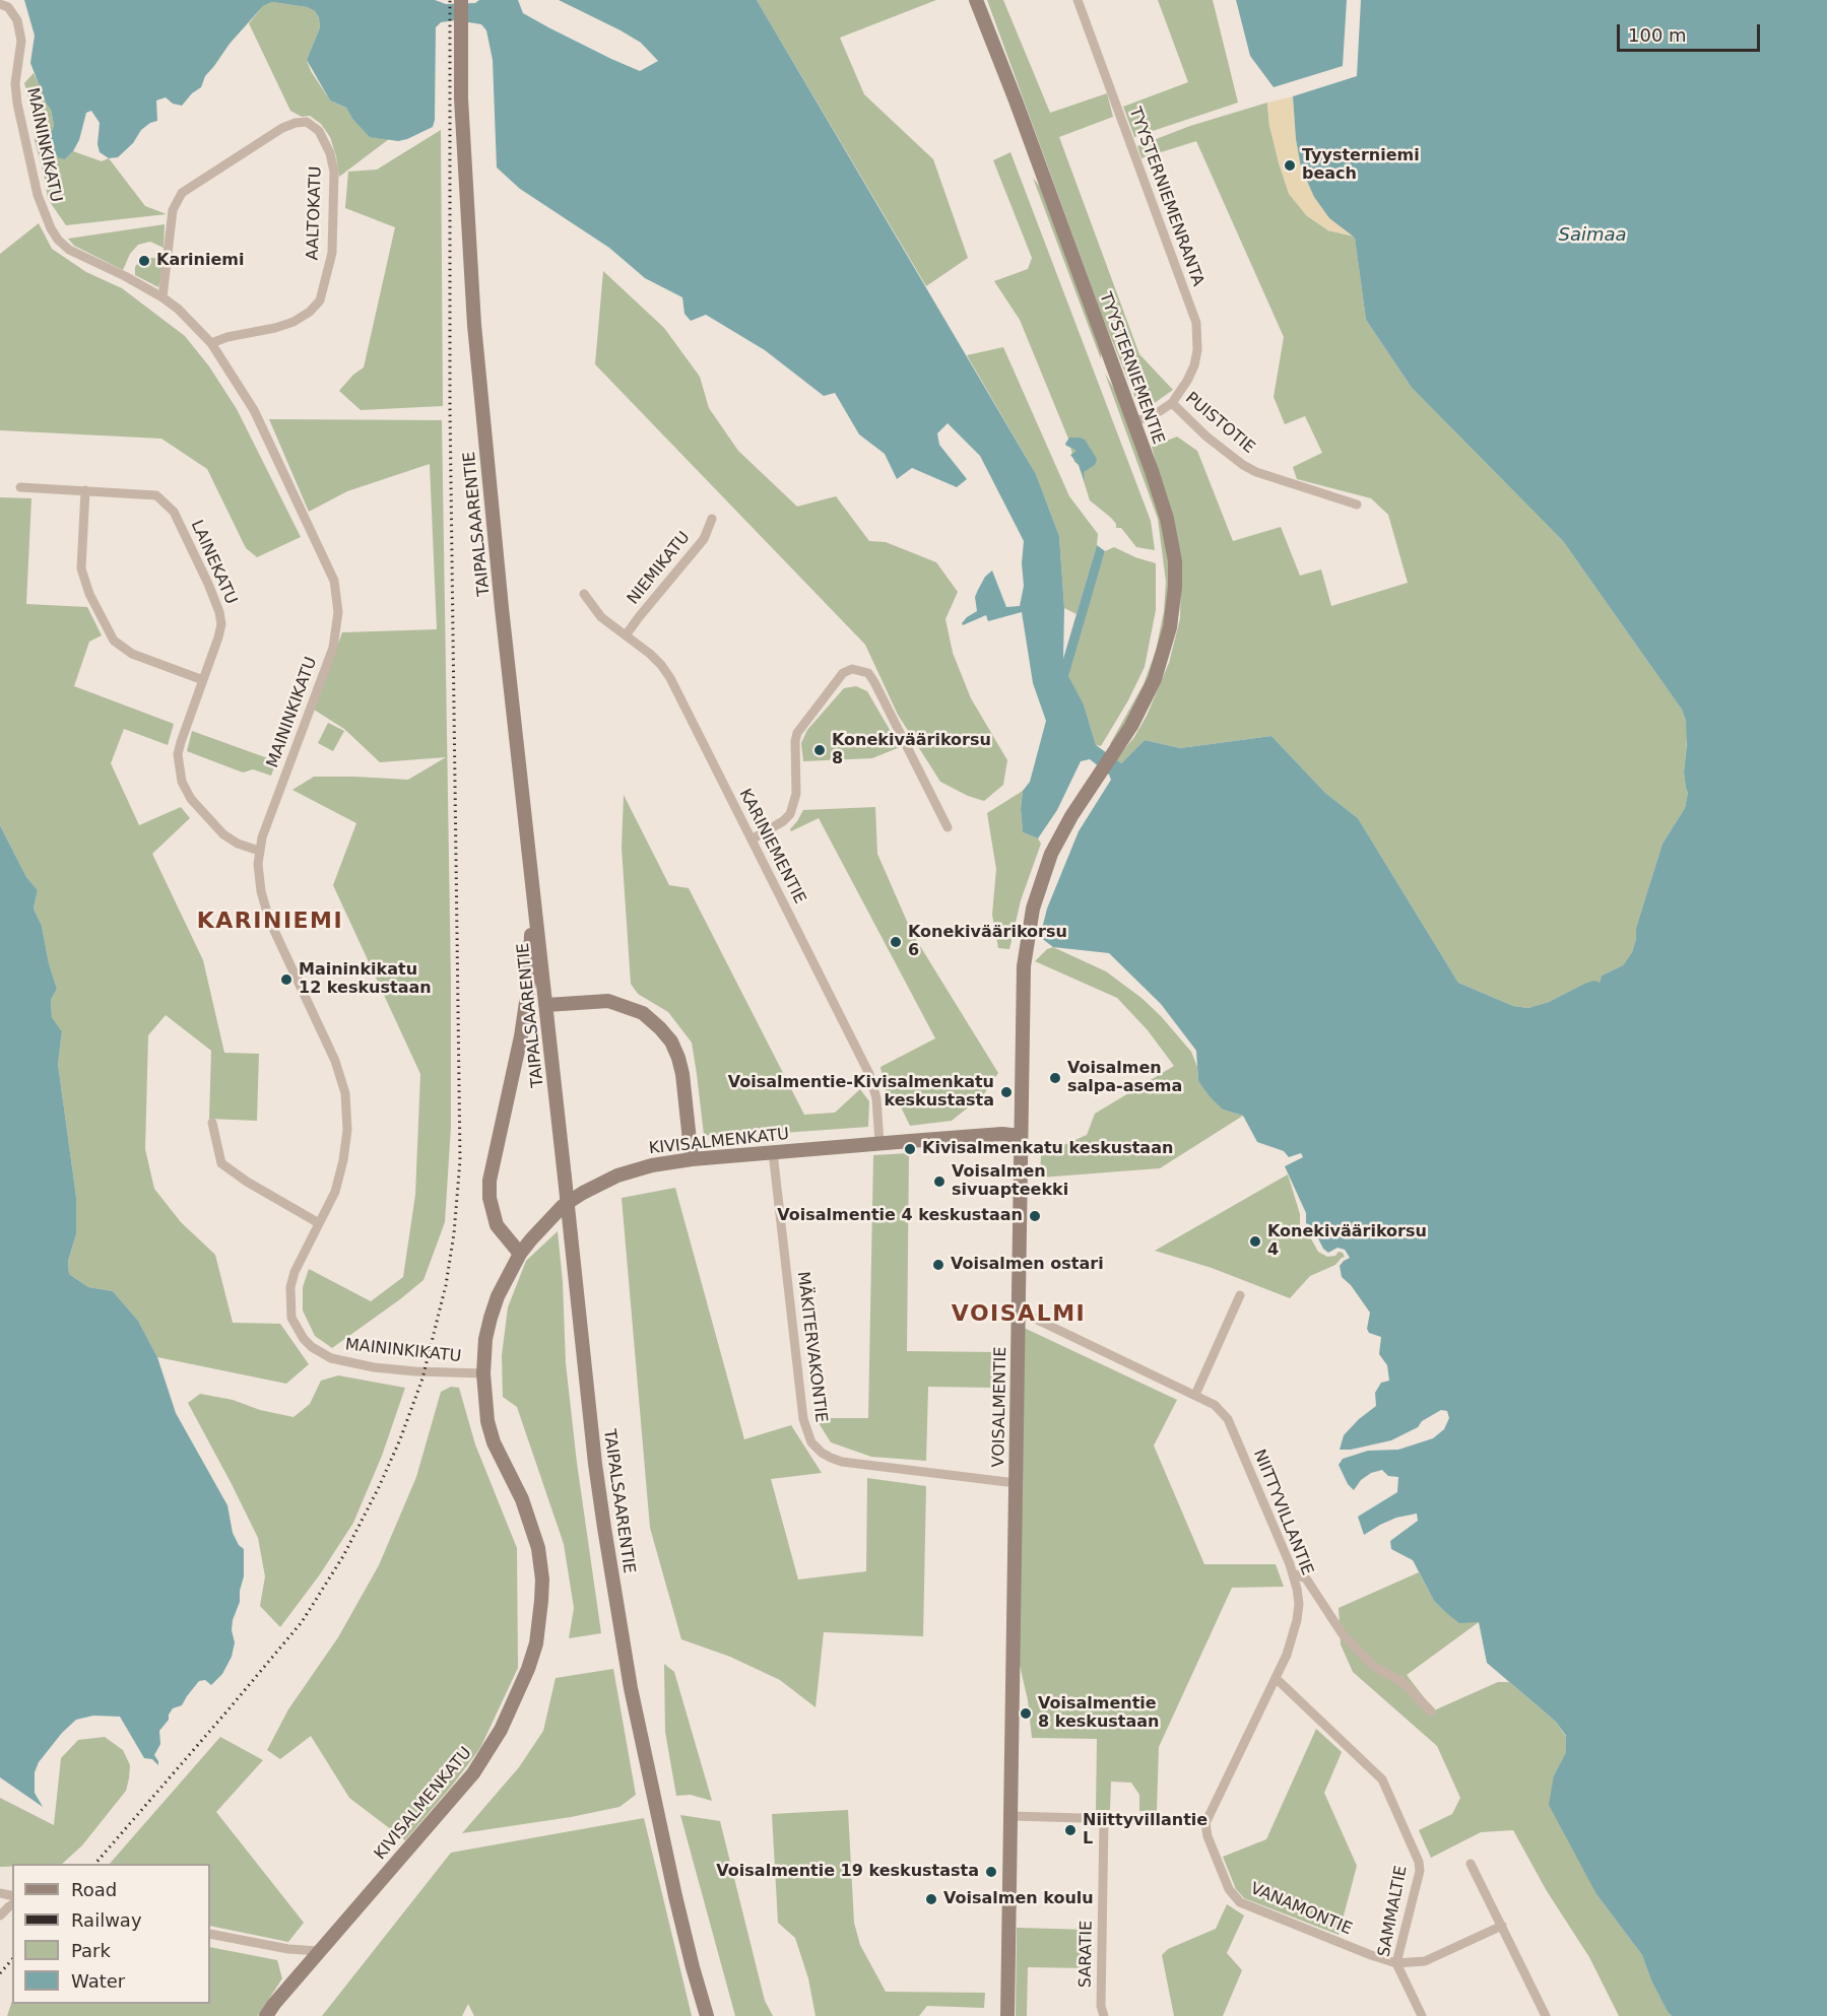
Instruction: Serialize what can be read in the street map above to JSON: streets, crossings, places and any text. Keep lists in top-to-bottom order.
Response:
{
  "streets": {
    "street": [
      "MAININKIKATU",
      "TYYSTERNIEMENRANTA",
      "AALTOKATU",
      "TYYSTERNIEMENTIE",
      "PUISTOTIE",
      "TAIPALSAARENTIE",
      "LAINEKATU",
      "NIEMIKATU",
      "KARINIEMENTIE",
      "KIVISALMENKATU",
      "MÄKITERVAKONTIE",
      "VOISALMENTIE",
      "NIITTYVILLANTIE",
      "VANAMONTIE",
      "SAMMALTIE",
      "SARATIE"
    ]
  },
  "crossings": [
    ["MAININKIKATU", "AALTOKATU"],
    ["MAININKIKATU", "LAINEKATU"],
    ["MAININKIKATU", "KIVISALMENKATU"],
    ["TYYSTERNIEMENRANTA", "PUISTOTIE"],
    ["TYYSTERNIEMENTIE", "PUISTOTIE"],
    ["TYYSTERNIEMENTIE", "VOISALMENTIE"],
    ["NIEMIKATU", "KARINIEMENTIE"],
    ["KARINIEMENTIE", "KIVISALMENKATU"],
    ["KIVISALMENKATU", "MÄKITERVAKONTIE"],
    ["KIVISALMENKATU", "VOISALMENTIE"],
    ["MÄKITERVAKONTIE", "VOISALMENTIE"],
    ["VOISALMENTIE", "NIITTYVILLANTIE"],
    ["NIITTYVILLANTIE", "VANAMONTIE"],
    ["NIITTYVILLANTIE", "SAMMALTIE"],
    ["VANAMONTIE", "SAMMALTIE"]
  ],
  "districts": ["KARINIEMI", "VOISALMI"],
  "water": ["Saimaa"],
  "places": [
    "Tyysterniemi beach",
    "Kariniemi",
    "Konekiväärikorsu 8",
    "Konekiväärikorsu 6",
    "Maininkikatu 12 keskustaan",
    "Voisalmen salpa-asema",
    "Voisalmentie-Kivisalmenkatu keskustasta",
    "Kivisalmenkatu keskustaan",
    "Voisalmen sivuapteekki",
    "Voisalmentie 4 keskustaan",
    "Konekiväärikorsu 4",
    "Voisalmen ostari",
    "Voisalmentie 8 keskustaan",
    "Niittyvillantie L",
    "Voisalmentie 19 keskustasta",
    "Voisalmen koulu"
  ],
  "legend": [
    "Road",
    "Railway",
    "Park",
    "Water"
  ],
  "scale_bar": "100 m"
}
